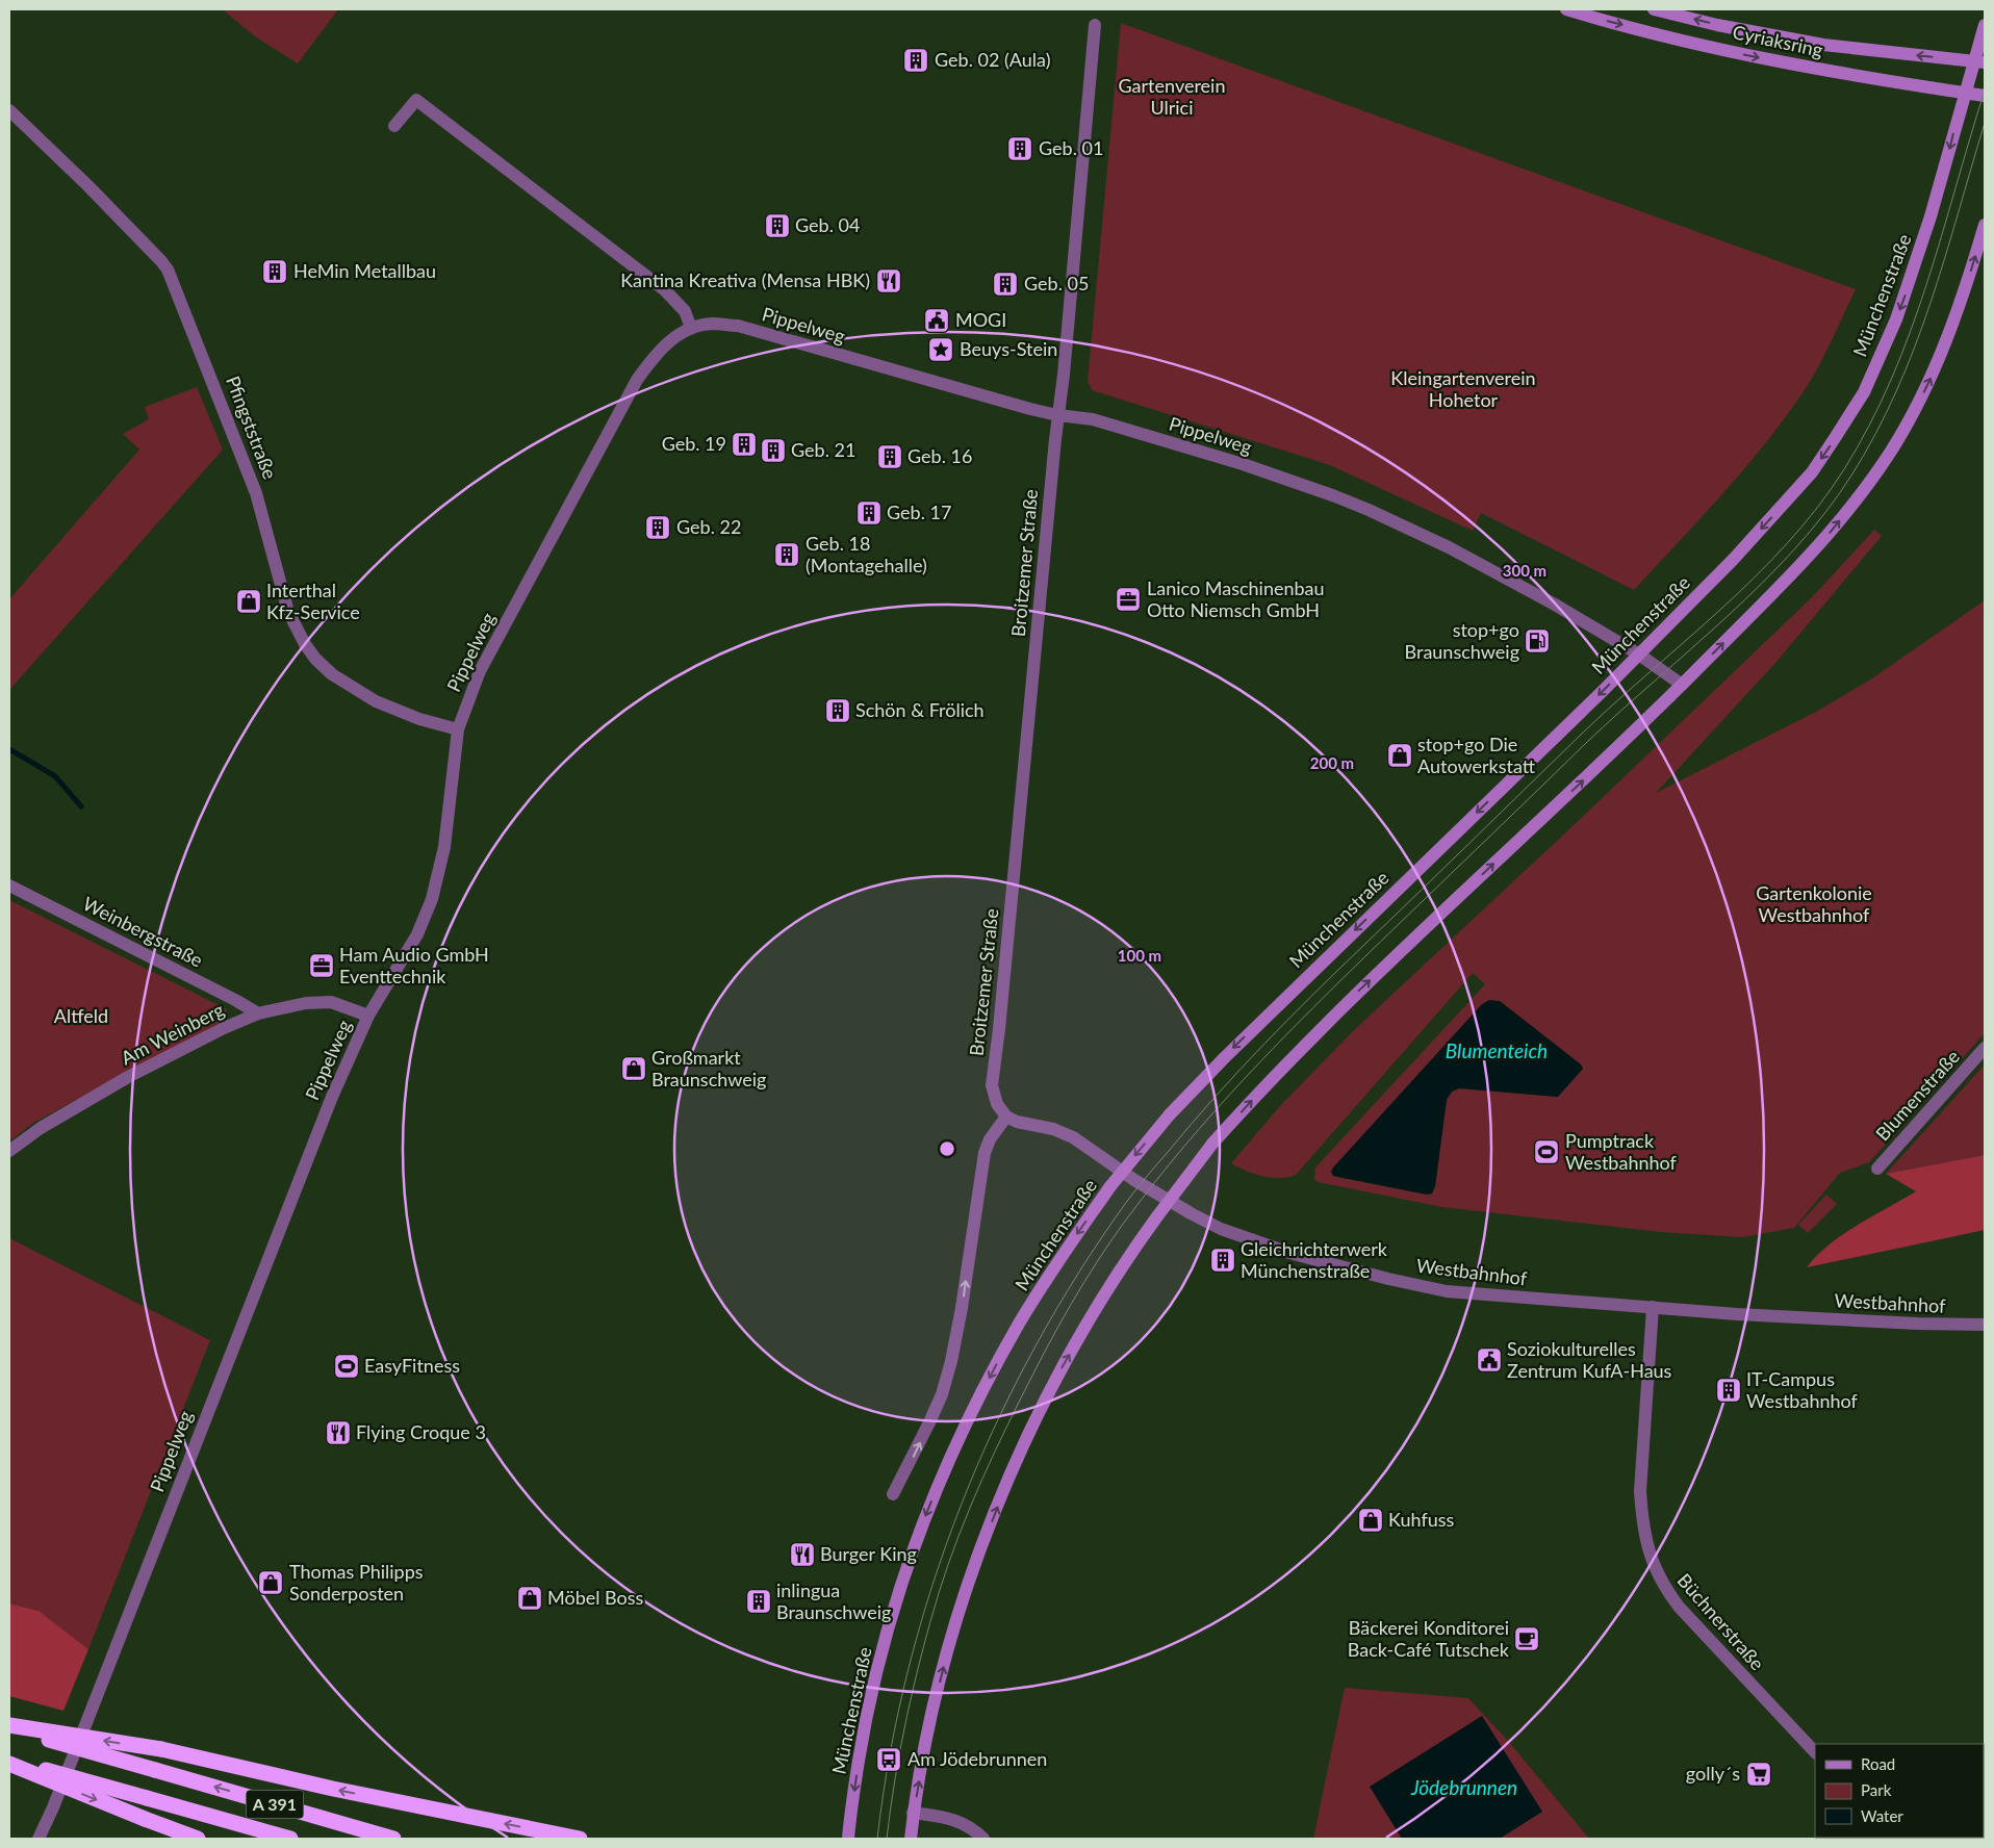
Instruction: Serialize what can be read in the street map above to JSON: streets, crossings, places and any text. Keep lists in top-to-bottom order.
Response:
{
  "streets": {
    "highway": ["A 391"],
    "main road": ["Cyriaksring", "Münchenstraße"],
    "street": [
      "Pippelweg",
      "Pfingststraße",
      "Broitzemer Straße",
      "Weinbergstraße",
      "Am Weinberg",
      "Blumenstraße",
      "Westbahnhof",
      "Büchnerstraße"
    ]
  },
  "crossings": [
    ["Cyriaksring", "Münchenstraße"],
    ["Münchenstraße", "Pippelweg"],
    ["Pippelweg", "Pfingststraße"],
    ["Pippelweg", "Broitzemer Straße"],
    ["Pippelweg", "Am Weinberg"],
    ["Broitzemer Straße", "Westbahnhof"],
    ["Weinbergstraße", "Am Weinberg"],
    ["Westbahnhof", "Büchnerstraße"]
  ],
  "water": ["Blumenteich", "Jödebrunnen"],
  "parks": [
    "Gartenverein Ulrici",
    "Kleingartenverein Hohetor",
    "Gartenkolonie Westbahnhof",
    "Altfeld"
  ],
  "places": {
    "building": [
      "Geb. 02 (Aula)",
      "Geb. 01",
      "Geb. 04",
      "HeMin Metallbau",
      "Geb. 05",
      "Geb. 19",
      "Geb. 21",
      "Geb. 16",
      "Geb. 17",
      "Geb. 22",
      "Geb. 18 (Montagehalle)",
      "Schön & Frölich",
      "Gleichrichterwerk Münchenstraße",
      "IT-Campus Westbahnhof",
      "inlingua Braunschweig"
    ],
    "restaurant": ["Kantina Kreativa (Mensa HBK)", "Flying Croque 3", "Burger King"],
    "public building": ["MOGI", "Soziokulturelles Zentrum KufA-Haus"],
    "place": ["Beuys-Stein"],
    "office": ["Lanico Maschinenbau Otto Niemsch GmbH", "Ham Audio GmbH Eventtechnik"],
    "shop": [
      "Interthal Kfz-Service",
      "stop+go Die Autowerkstatt",
      "Großmarkt Braunschweig",
      "Kuhfuss",
      "Thomas Philipps Sonderposten",
      "Möbel Boss"
    ],
    "fuel station": ["stop+go Braunschweig"],
    "sports": ["Pumptrack Westbahnhof", "EasyFitness"],
    "cafe": ["Bäckerei Konditorei Back-Café Tutschek"],
    "bus stop": ["Am Jödebrunnen"],
    "supermarket": ["golly´s"]
  },
  "legend": ["Road", "Park", "Water"],
  "rings": ["300 m", "200 m", "100 m"]
}
